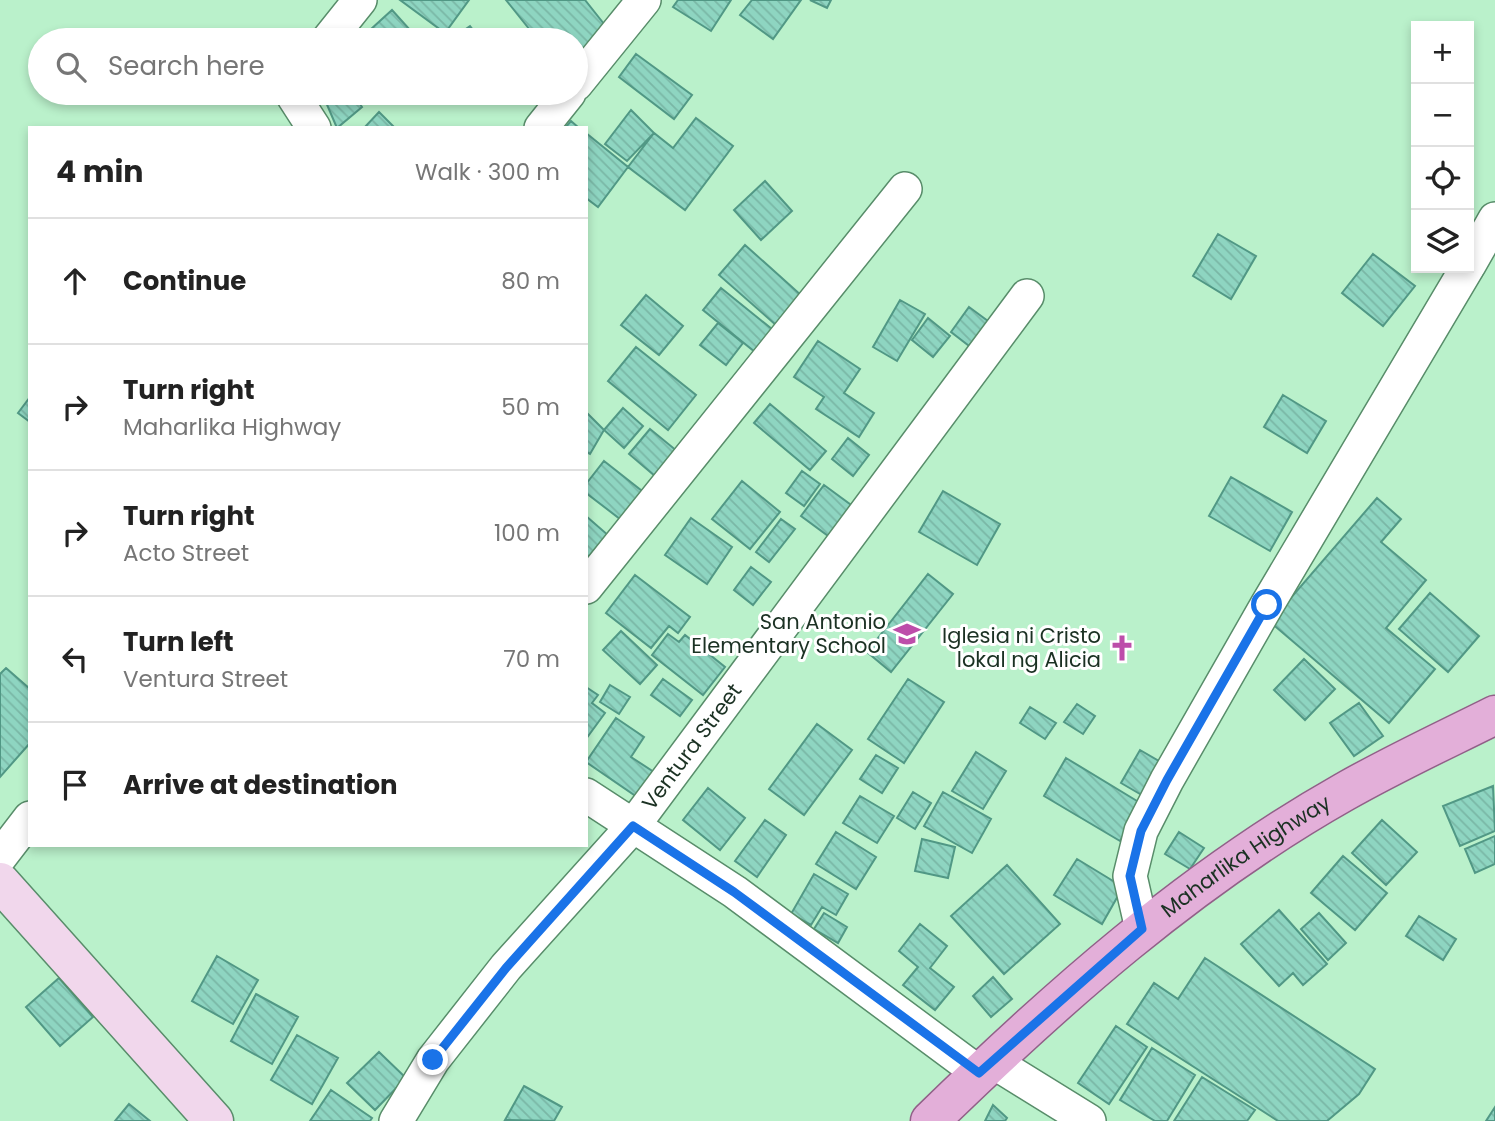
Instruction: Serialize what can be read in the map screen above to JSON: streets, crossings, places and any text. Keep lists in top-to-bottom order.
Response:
{
  "streets": {
    "main road": ["Maharlika Highway"],
    "street": ["Ventura Street"]
  },
  "places": {
    "school or university": ["San Antonio Elementary School"],
    "church": ["Iglesia ni Cristo lokal ng Alicia"]
  },
  "page": {
    "map_buttons": ["+", "−"],
    "search": "Search here",
    "heading": ["4 min", "Walk · 300 m"],
    "list": [
      ["Continue", "80 m"],
      ["Turn right", "Maharlika Highway", "50 m"],
      ["Turn right", "Acto Street", "100 m"],
      ["Turn left", "Ventura Street", "70 m"],
      "Arrive at destination"
    ]
  }
}
